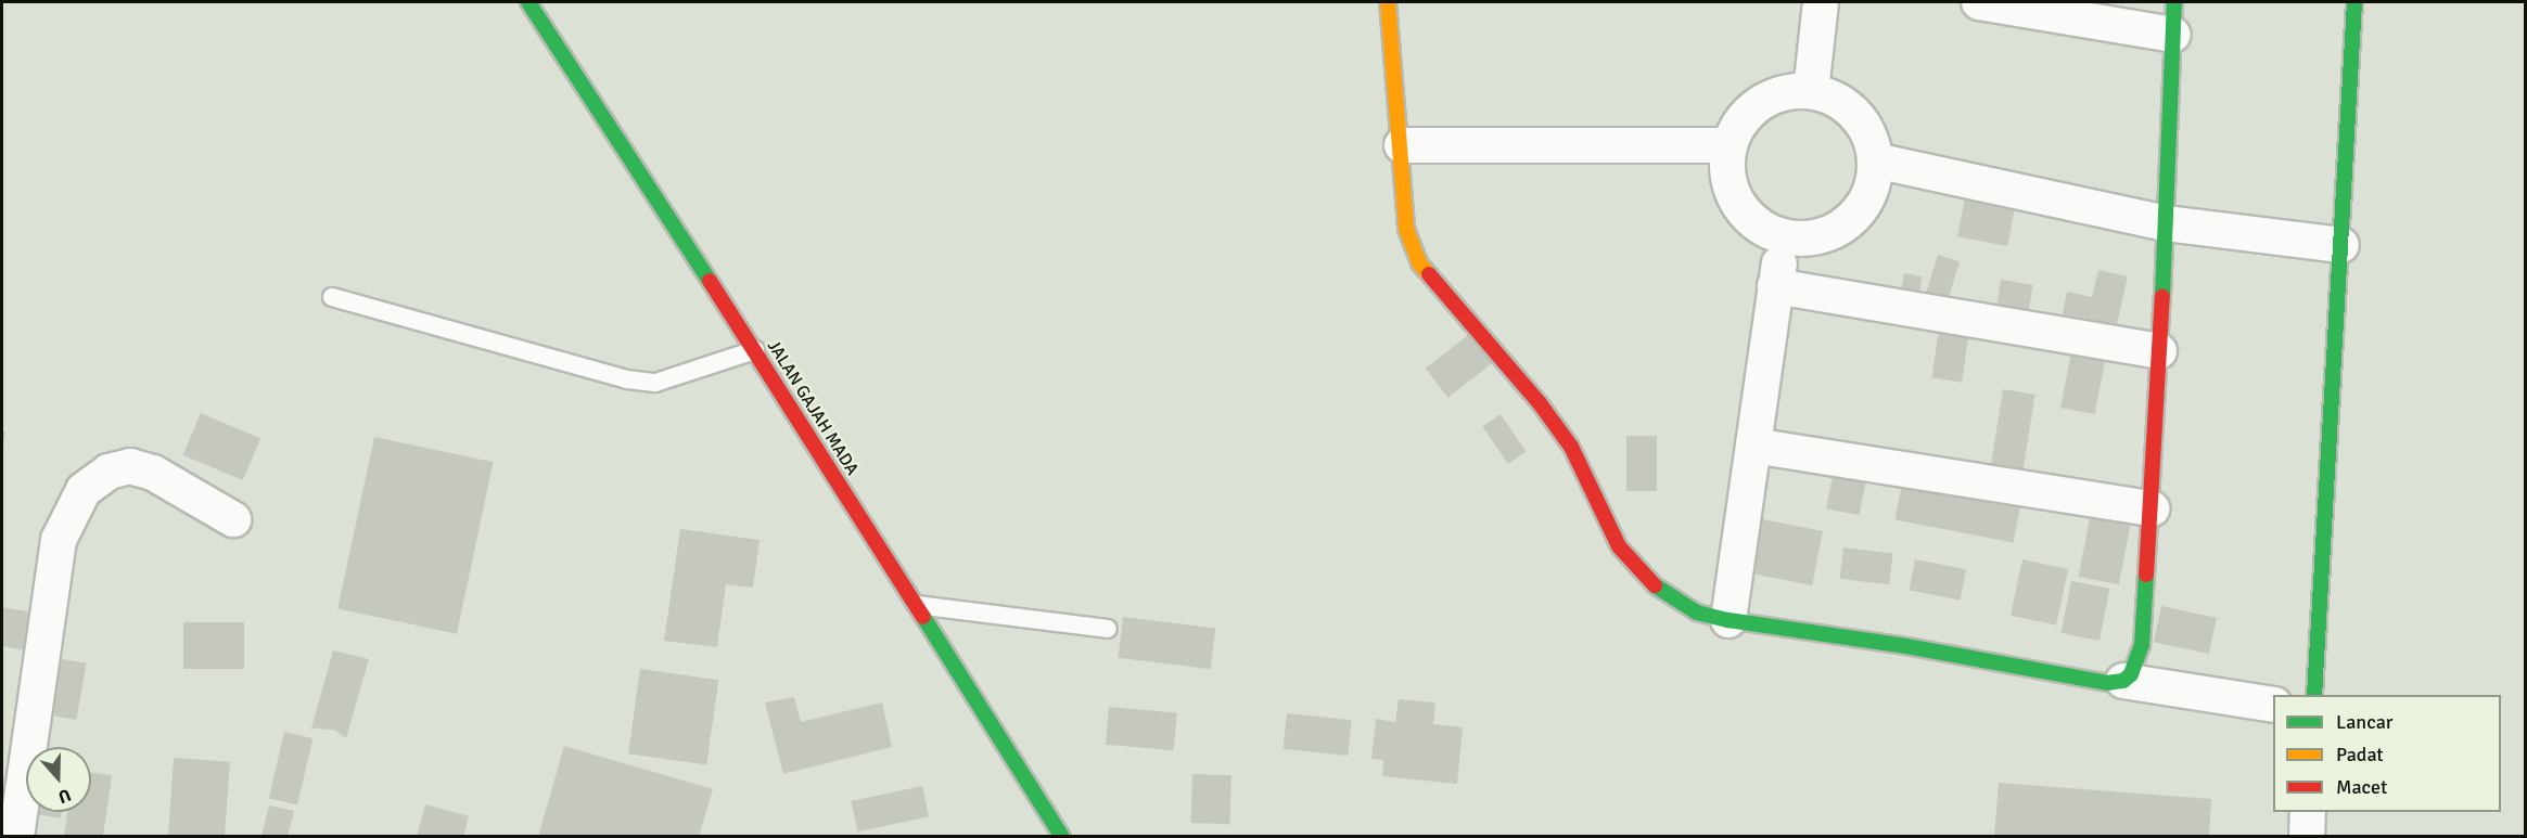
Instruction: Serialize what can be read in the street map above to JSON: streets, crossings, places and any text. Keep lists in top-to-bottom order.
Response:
{
  "streets": {
    "street": ["JALAN GAJAH MADA"]
  },
  "legend": ["Lancar", "Padat", "Macet"],
  "north": "bottom"
}
